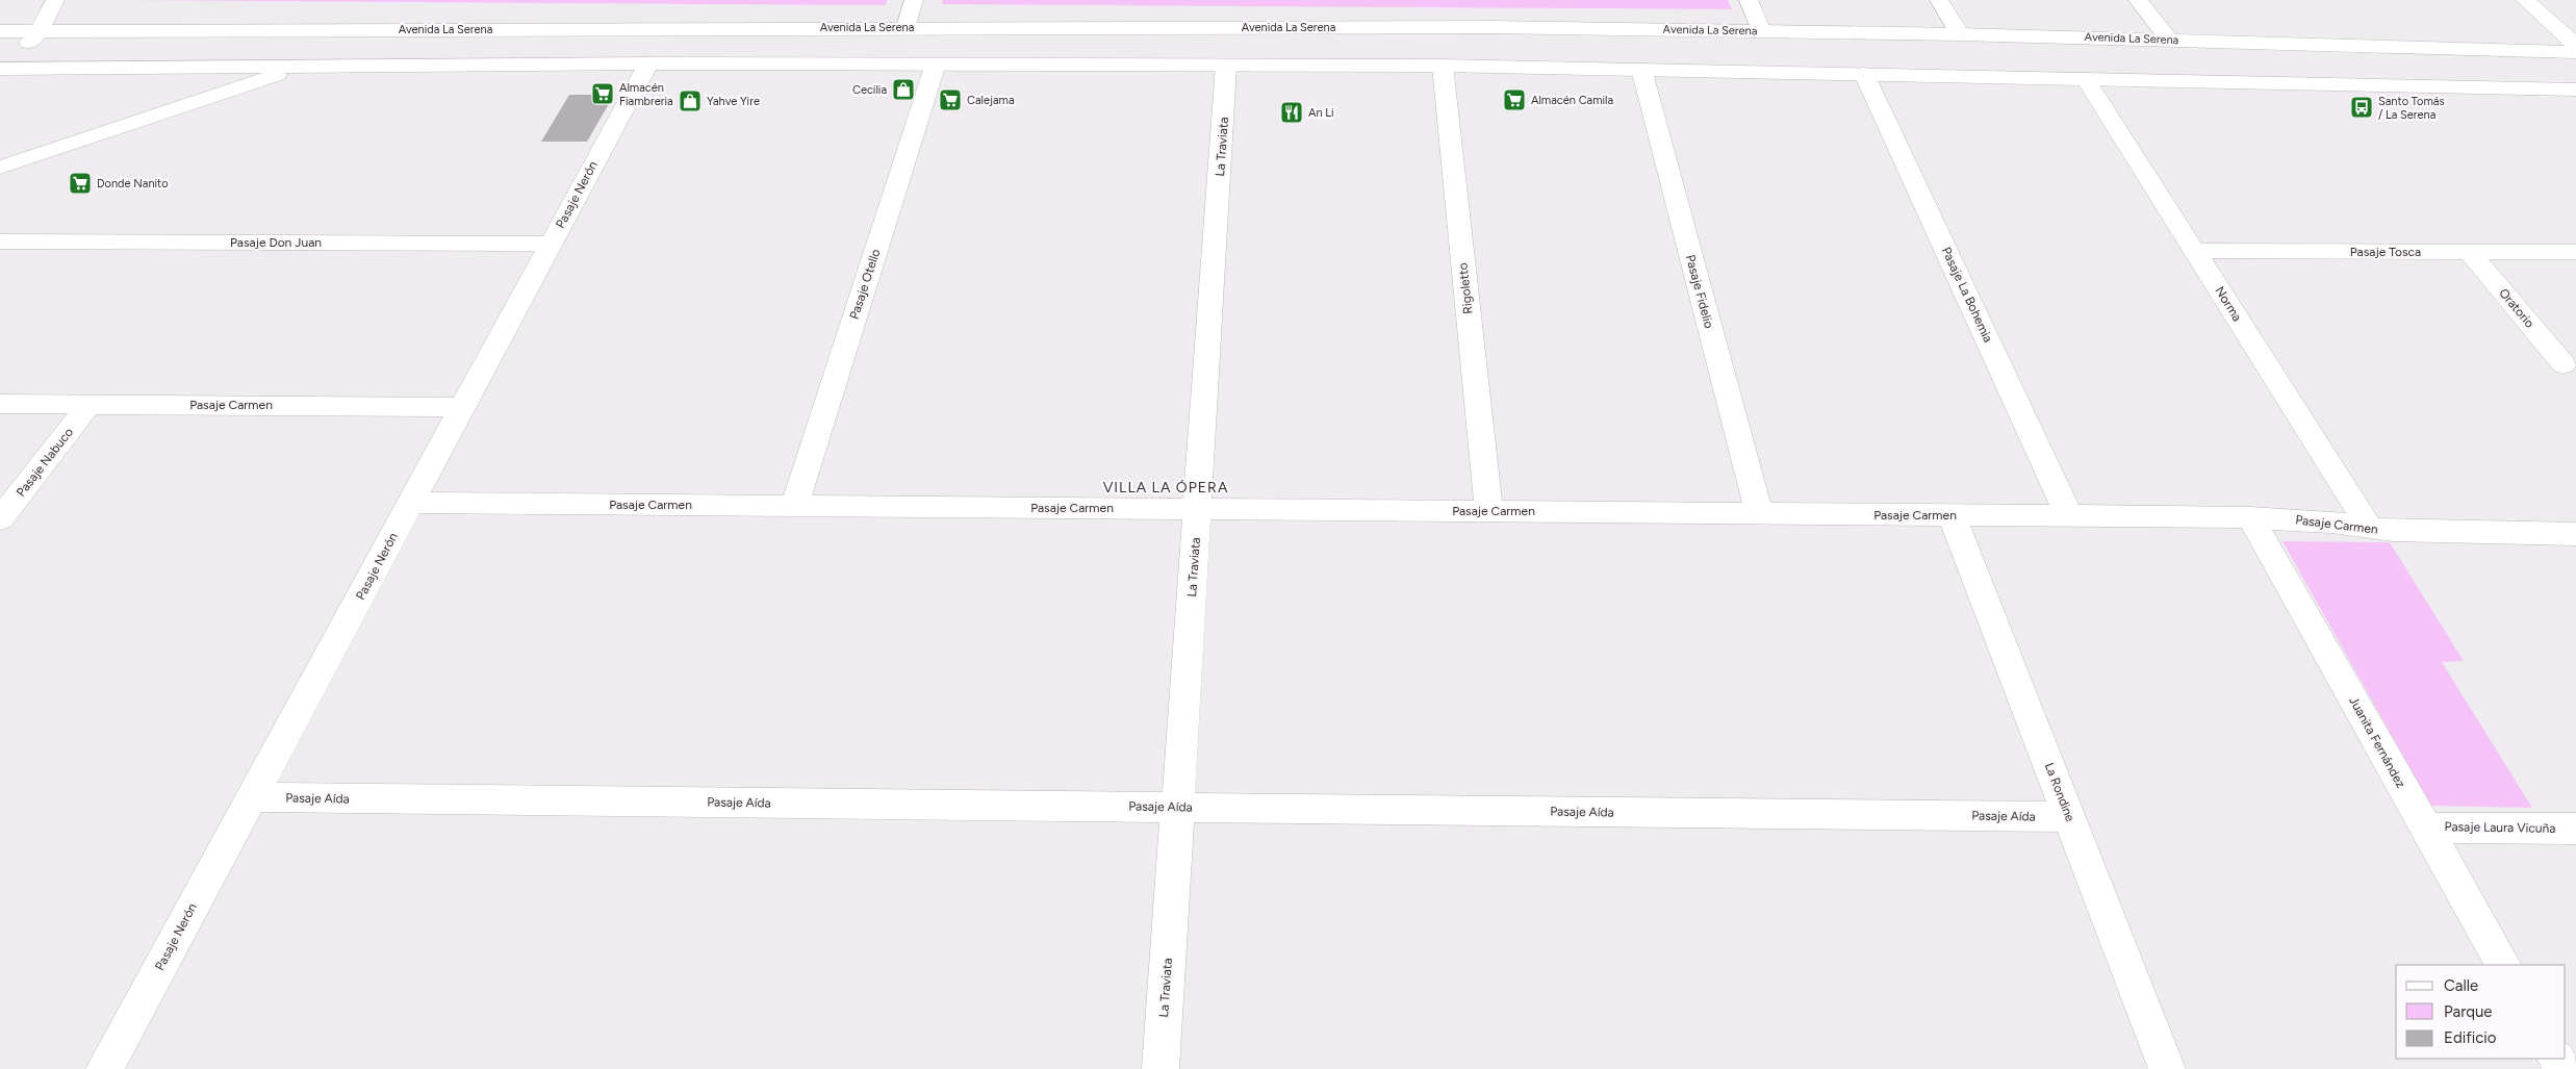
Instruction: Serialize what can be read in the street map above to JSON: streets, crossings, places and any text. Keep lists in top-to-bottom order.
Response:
{
  "streets": {
    "street": [
      "Avenida La Serena",
      "La Traviata",
      "Pasaje Nerón",
      "Pasaje Don Juan",
      "Pasaje Tosca",
      "Pasaje Otello",
      "Rigoletto",
      "Pasaje Fidelio",
      "Pasaje La Bohemia",
      "Norma",
      "Oratorio",
      "Pasaje Carmen",
      "Pasaje Nabuco",
      "Juanita Fernández",
      "La Rondine",
      "Pasaje Aída",
      "Pasaje Laura Vicuña"
    ]
  },
  "crossings": [
    ["La Traviata", "Pasaje Carmen"],
    ["La Traviata", "Pasaje Aída"],
    ["Pasaje Nerón", "Pasaje Don Juan"],
    ["Pasaje Nerón", "Pasaje Carmen"],
    ["Pasaje Nerón", "Pasaje Aída"],
    ["Pasaje Tosca", "Norma"],
    ["Pasaje Tosca", "Oratorio"],
    ["Pasaje Otello", "Pasaje Carmen"],
    ["Rigoletto", "Pasaje Carmen"],
    ["Pasaje Fidelio", "Pasaje Carmen"],
    ["Pasaje La Bohemia", "Pasaje Carmen"],
    ["Norma", "Pasaje Carmen"],
    ["Pasaje Carmen", "Pasaje Nabuco"],
    ["Pasaje Carmen", "Juanita Fernández"],
    ["Pasaje Carmen", "La Rondine"],
    ["Juanita Fernández", "Pasaje Laura Vicuña"],
    ["La Rondine", "Pasaje Aída"]
  ],
  "districts": ["VILLA LA ÓPERA"],
  "places": {
    "shop": ["Cecilia", "Yahve Yire"],
    "supermarket": [
      "Almacén Fiambreria",
      "Calejama",
      "Almacén Camila",
      "Donde Nanito"
    ],
    "bus stop": ["Santo Tomás / La Serena"],
    "restaurant": ["An Li"]
  },
  "legend": ["Calle", "Parque", "Edificio"]
}
